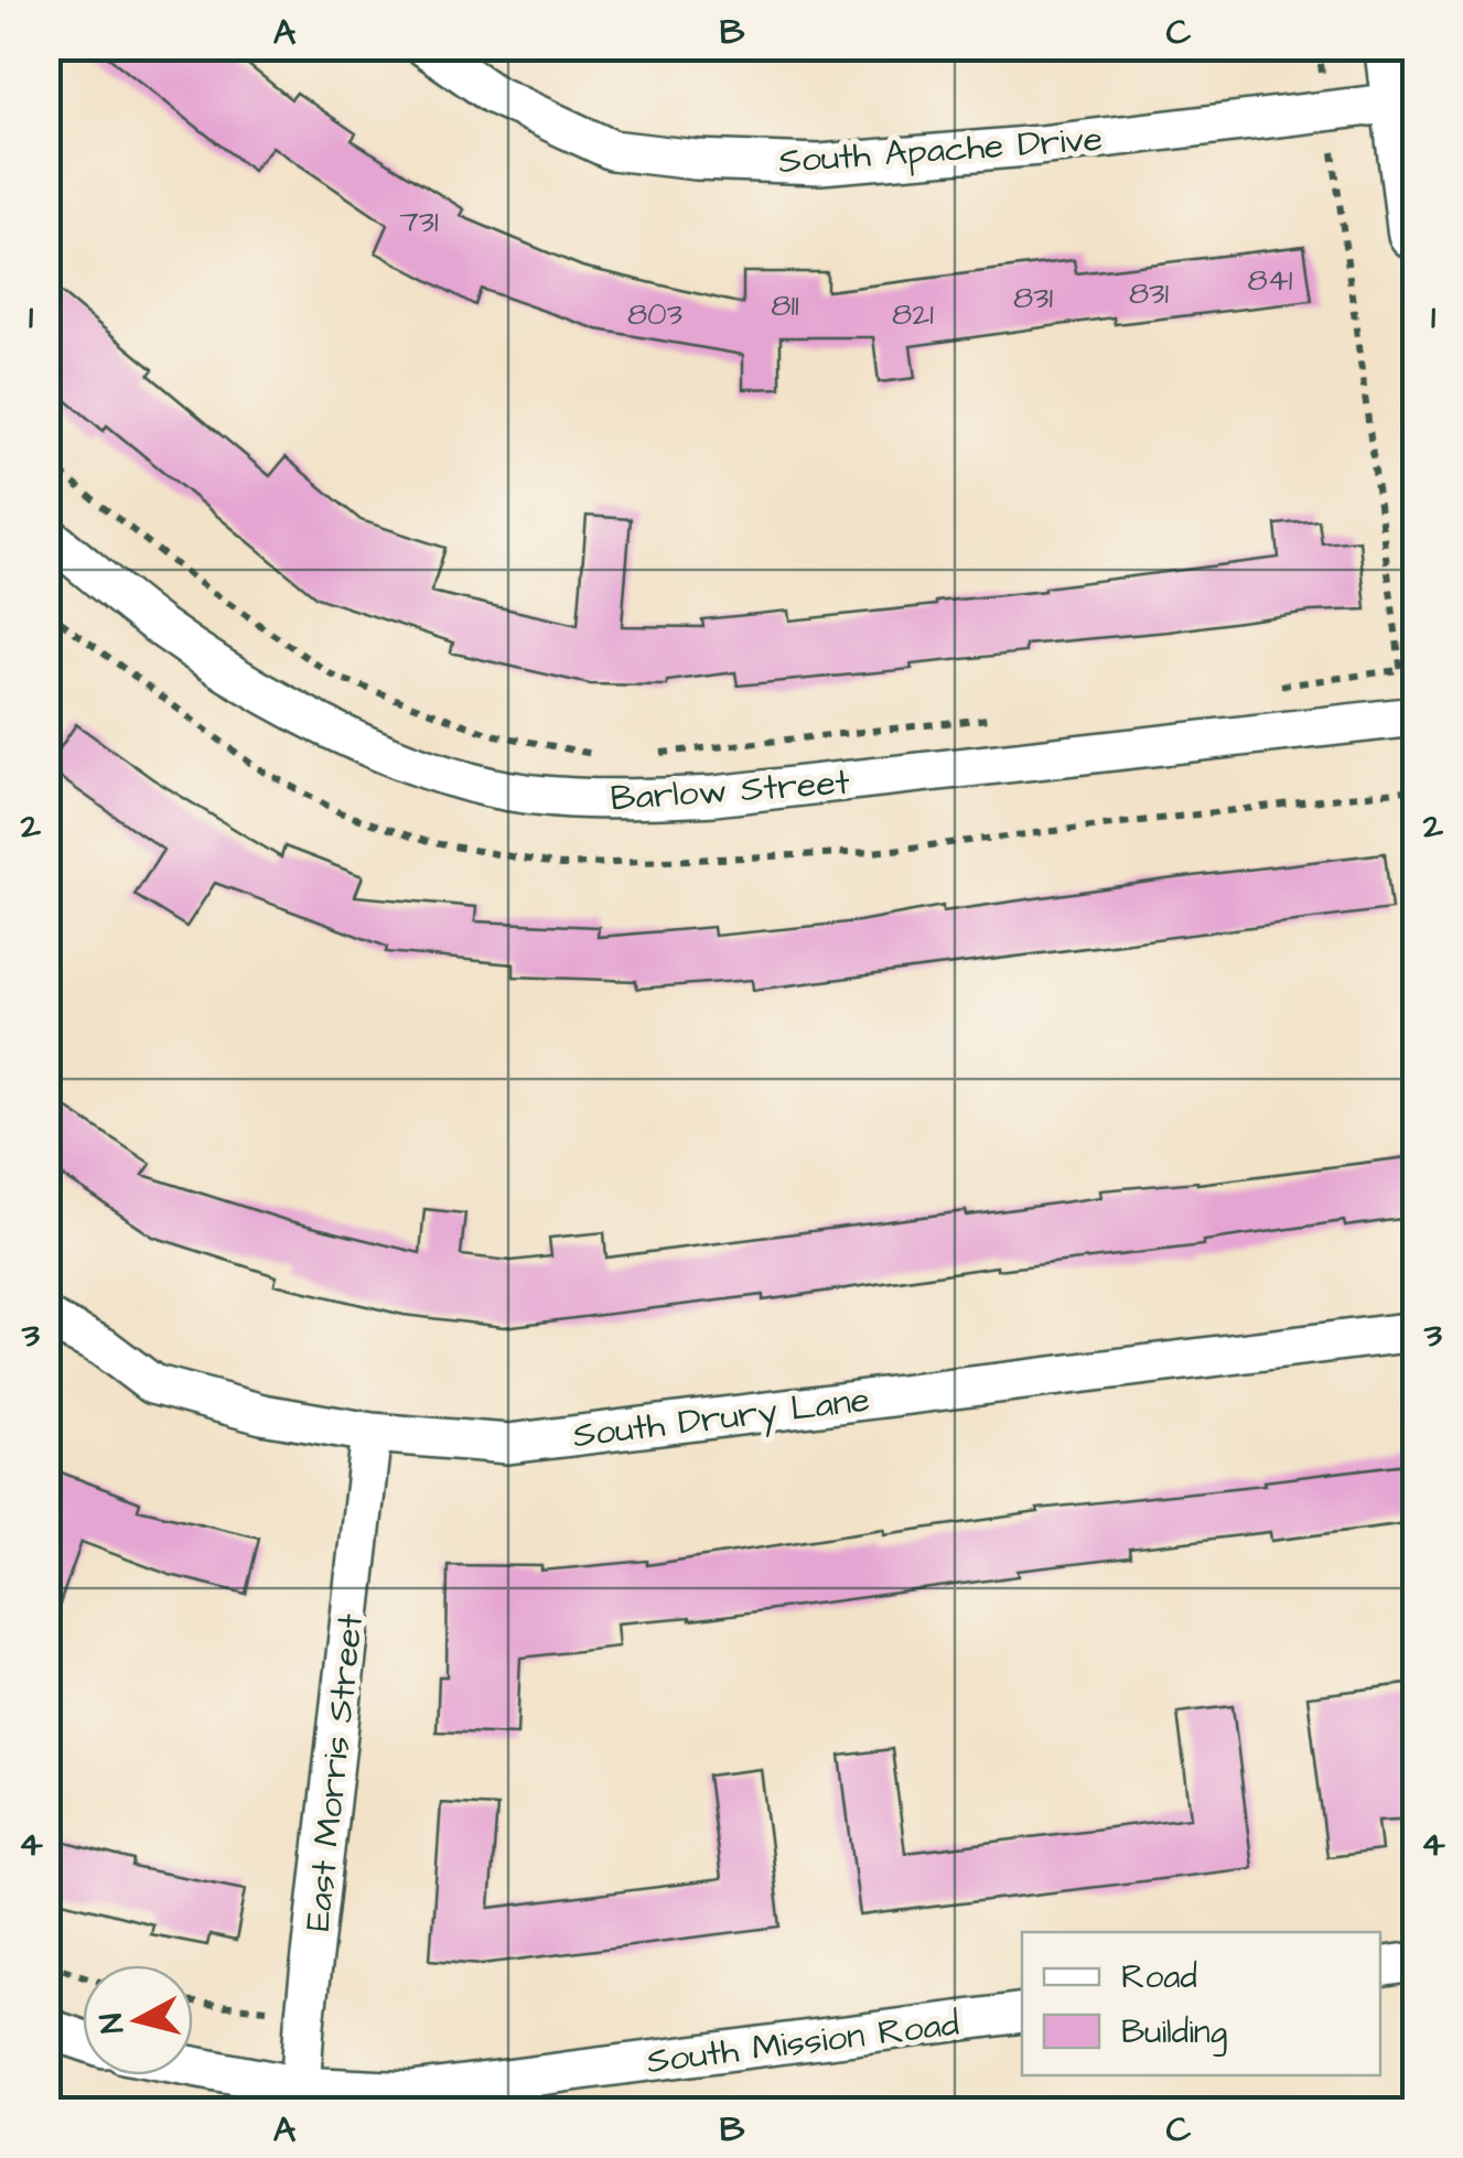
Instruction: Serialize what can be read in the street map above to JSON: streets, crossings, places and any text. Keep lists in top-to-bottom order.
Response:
{
  "streets": {
    "street": [
      "South Apache Drive",
      "Barlow Street",
      "South Drury Lane",
      "East Morris Street",
      "South Mission Road"
    ]
  },
  "crossings": [
    ["South Drury Lane", "East Morris Street"],
    ["East Morris Street", "South Mission Road"]
  ],
  "house_numbers": [
    "731",
    "841",
    "831",
    "831",
    "811",
    "803",
    "821"
  ],
  "legend": ["Road", "Building"],
  "north": "left",
  "grid": {
    "columns": ["A", "B", "C"],
    "rows": [
      "1",
      "2",
      "3",
      "4"
    ]
  }
}
